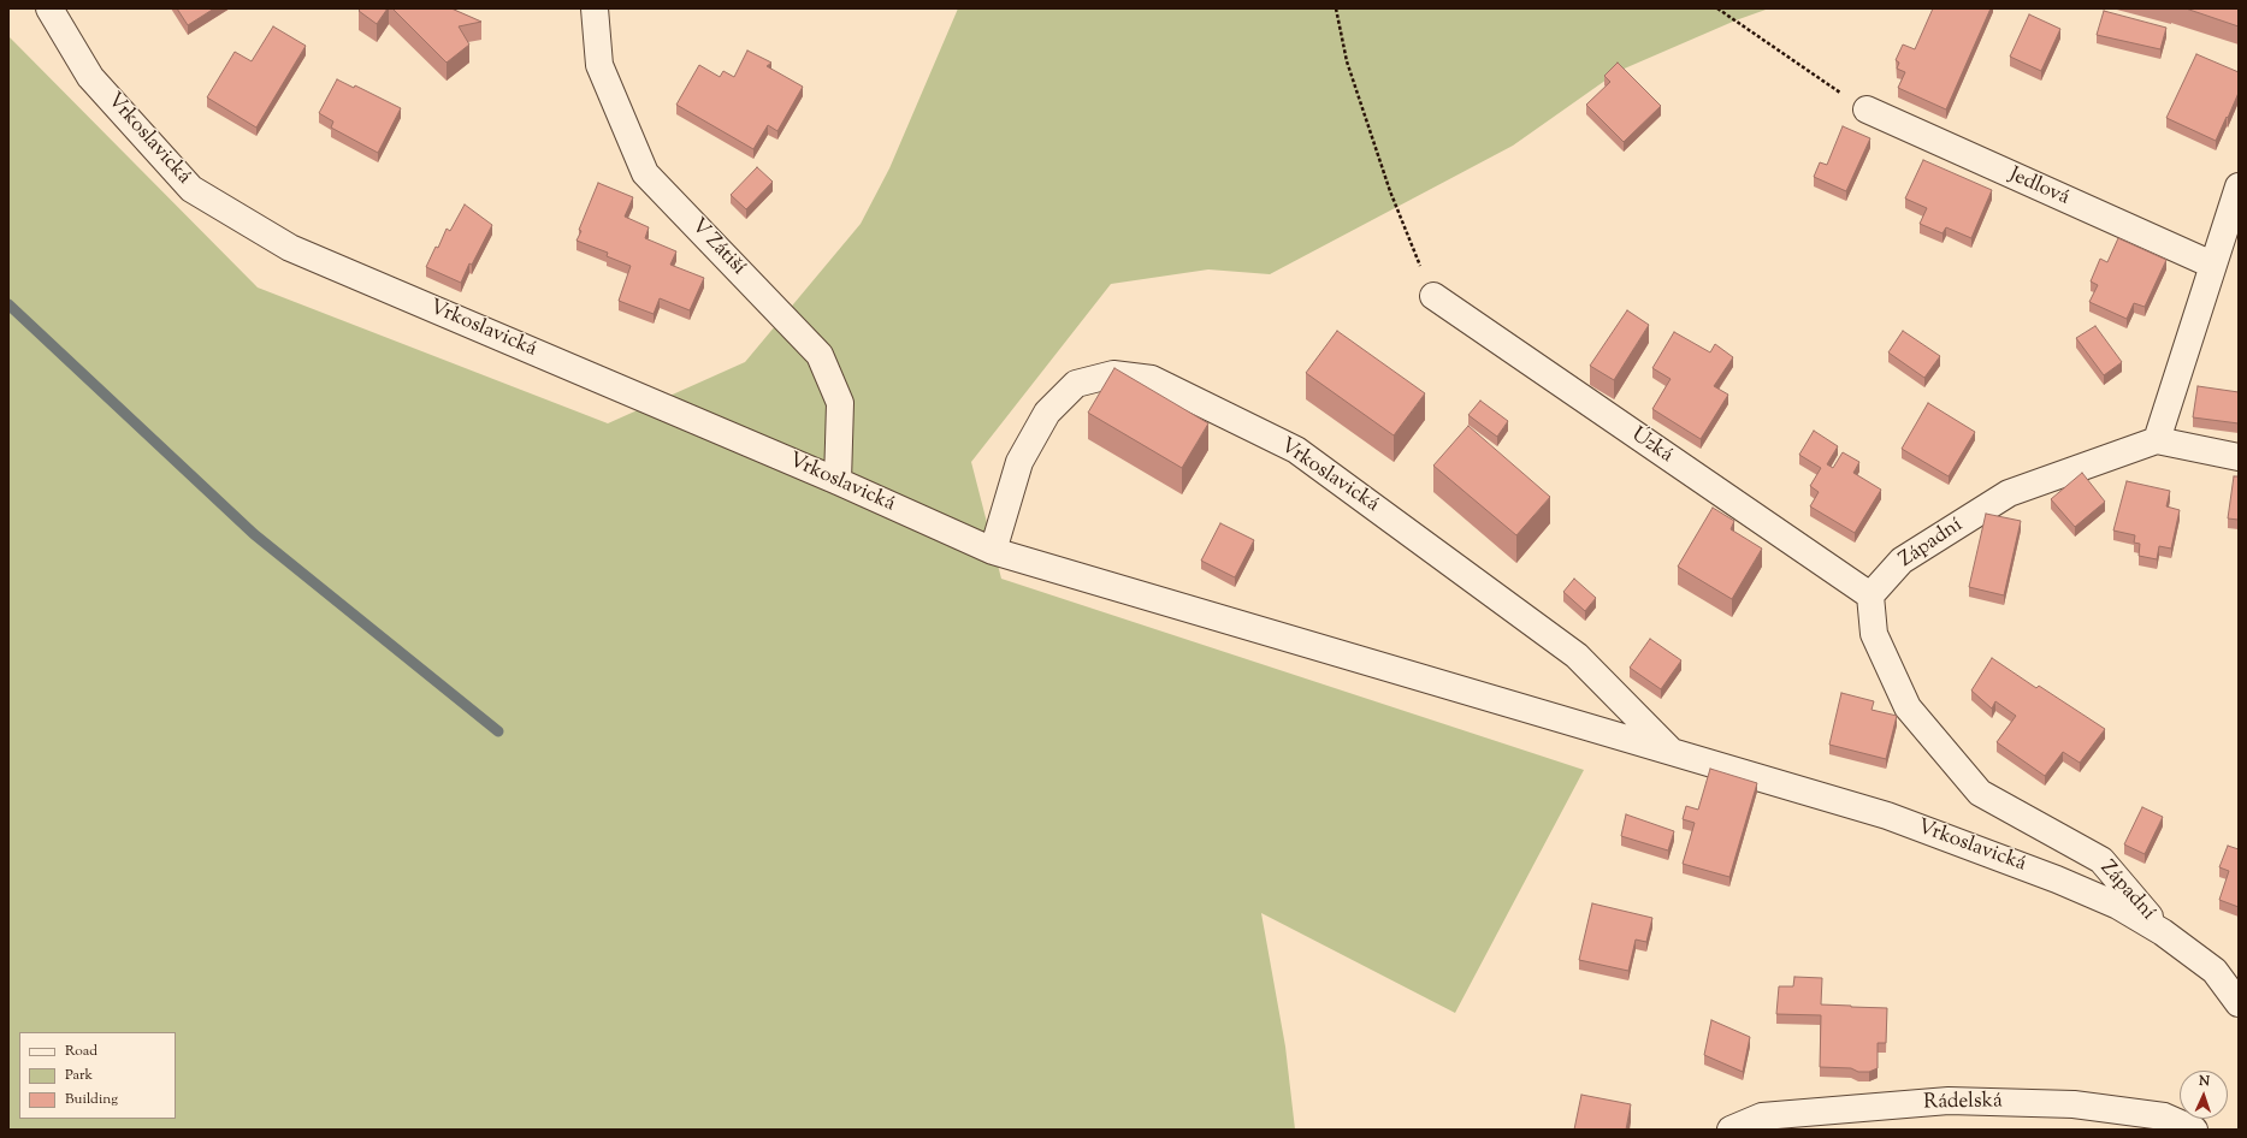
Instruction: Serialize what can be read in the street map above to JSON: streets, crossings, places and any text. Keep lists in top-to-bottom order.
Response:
{
  "streets": {
    "street": [
      "Vrkoslavická",
      "Jedlová",
      "V Zátiší",
      "Úzká",
      "Západní",
      "Rádelská"
    ]
  },
  "crossings": [
    ["Vrkoslavická", "V Zátiší"],
    ["Vrkoslavická", "Západní"],
    ["Úzká", "Západní"]
  ],
  "legend": ["Road", "Park", "Building"],
  "north": "top"
}
